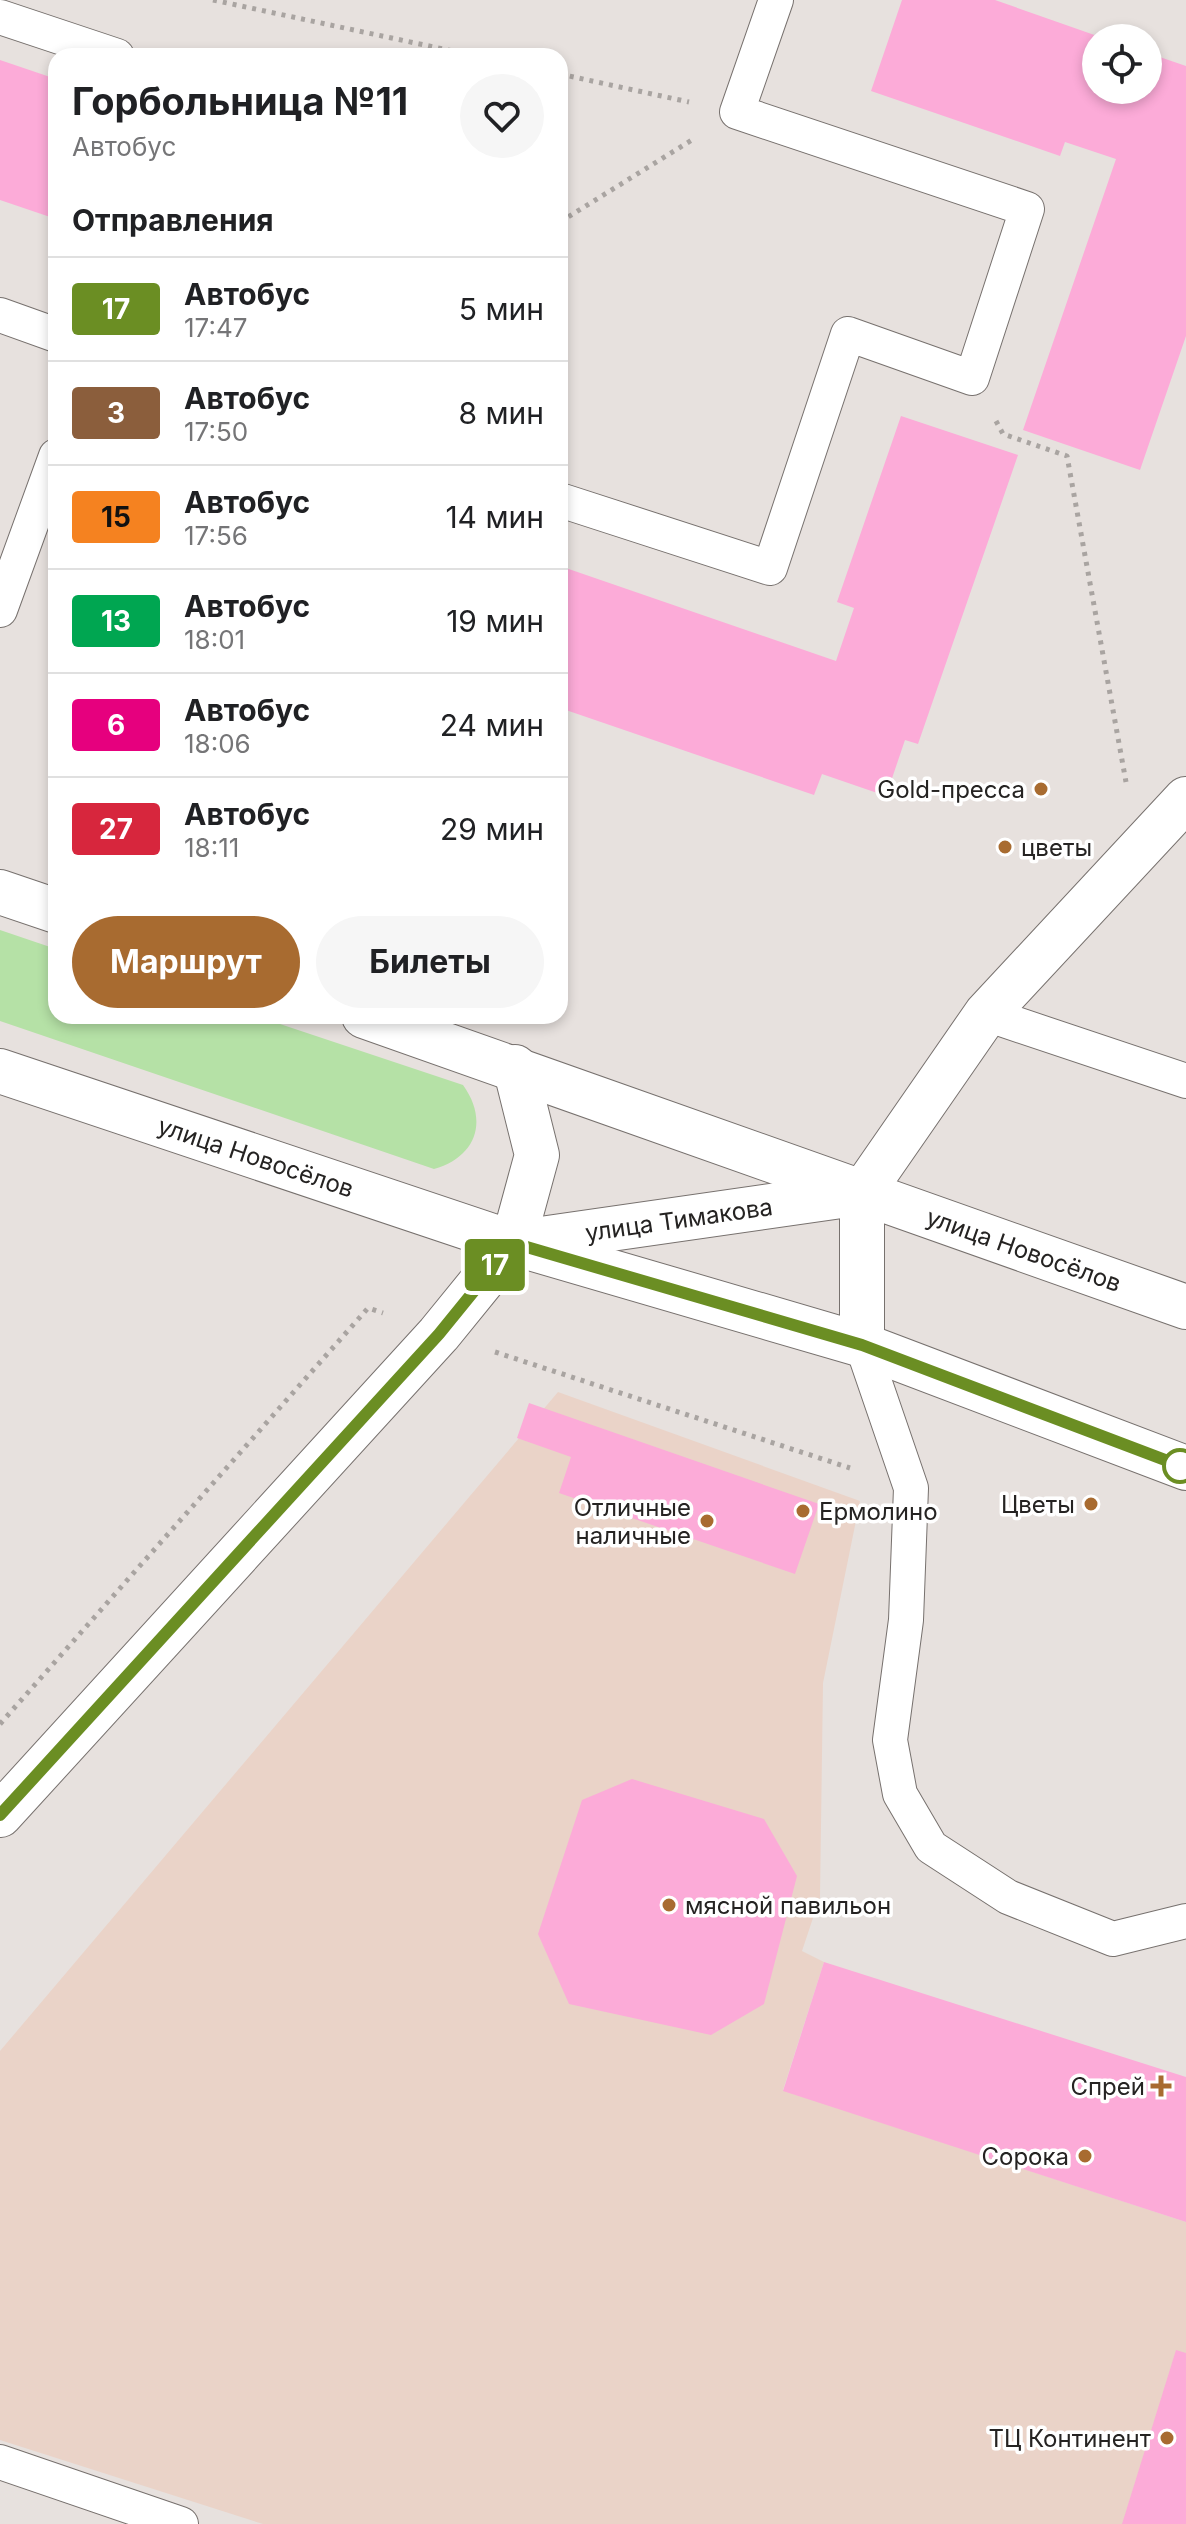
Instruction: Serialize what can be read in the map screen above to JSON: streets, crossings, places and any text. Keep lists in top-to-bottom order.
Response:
{
  "streets": {
    "main road": ["улица Новосёлов", "улица Тимакова"]
  },
  "crossings": [
    ["улица Новосёлов", "улица Тимакова"]
  ],
  "places": {
    "other": [
      "Gold-пресса",
      "цветы",
      "Цветы",
      "Ермолино",
      "Отличные наличные",
      "мясной павильон",
      "Сорока",
      "ТЦ Континент"
    ],
    "health": ["Спрей"]
  },
  "lines": ["bus line 17"],
  "page": {
    "on_map": "17",
    "heading": [
      ["Горбольница №11", "Автобус"],
      "Отправления"
    ],
    "list": [
      {
        "mark": "17",
        "name": "Автобус",
        "note": "17:47",
        "value": "5 мин"
      },
      {
        "mark": "3",
        "name": "Автобус",
        "note": "17:50",
        "value": "8 мин"
      },
      {
        "mark": "15",
        "name": "Автобус",
        "note": "17:56",
        "value": "14 мин"
      },
      {
        "mark": "13",
        "name": "Автобус",
        "note": "18:01",
        "value": "19 мин"
      },
      {
        "mark": "6",
        "name": "Автобус",
        "note": "18:06",
        "value": "24 мин"
      },
      {
        "mark": "27",
        "name": "Автобус",
        "note": "18:11",
        "value": "29 мин"
      }
    ],
    "buttons": ["Маршрут", "Билеты"]
  }
}
